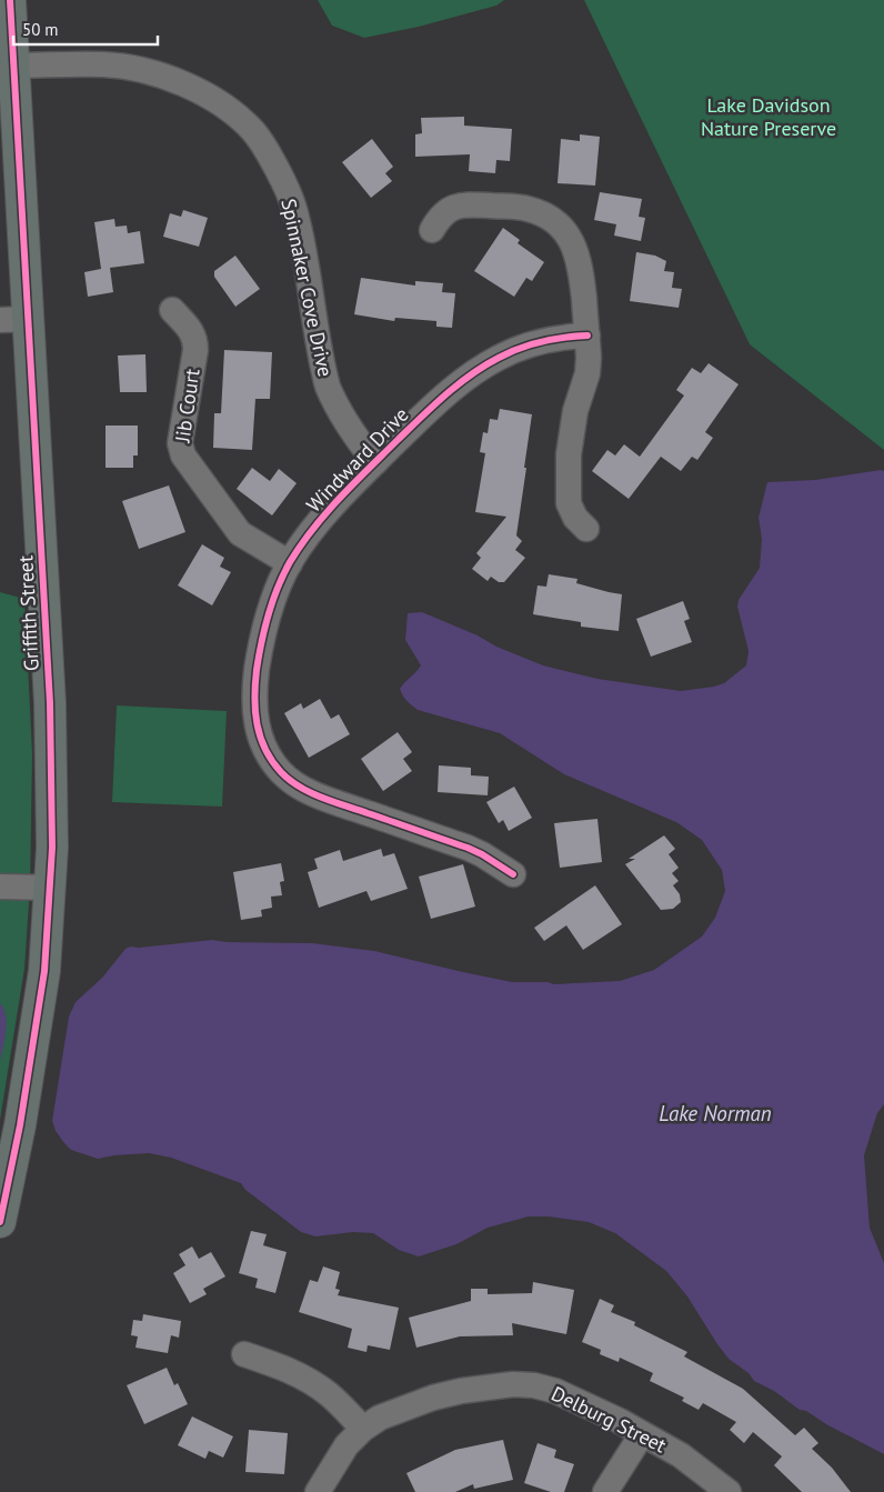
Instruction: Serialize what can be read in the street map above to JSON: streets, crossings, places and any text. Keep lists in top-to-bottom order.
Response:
{
  "streets": {
    "main road": ["Griffith Street"],
    "street": [
      "Spinnaker Cove Drive",
      "Jib Court",
      "Windward Drive",
      "Delburg Street"
    ]
  },
  "crossings": [
    ["Spinnaker Cove Drive", "Windward Drive"],
    ["Spinnaker Cove Drive", "Griffith Street"],
    ["Jib Court", "Windward Drive"]
  ],
  "water": ["Lake Norman"],
  "parks": ["Lake Davidson Nature Preserve"],
  "scale_bar": "50 m"
}
